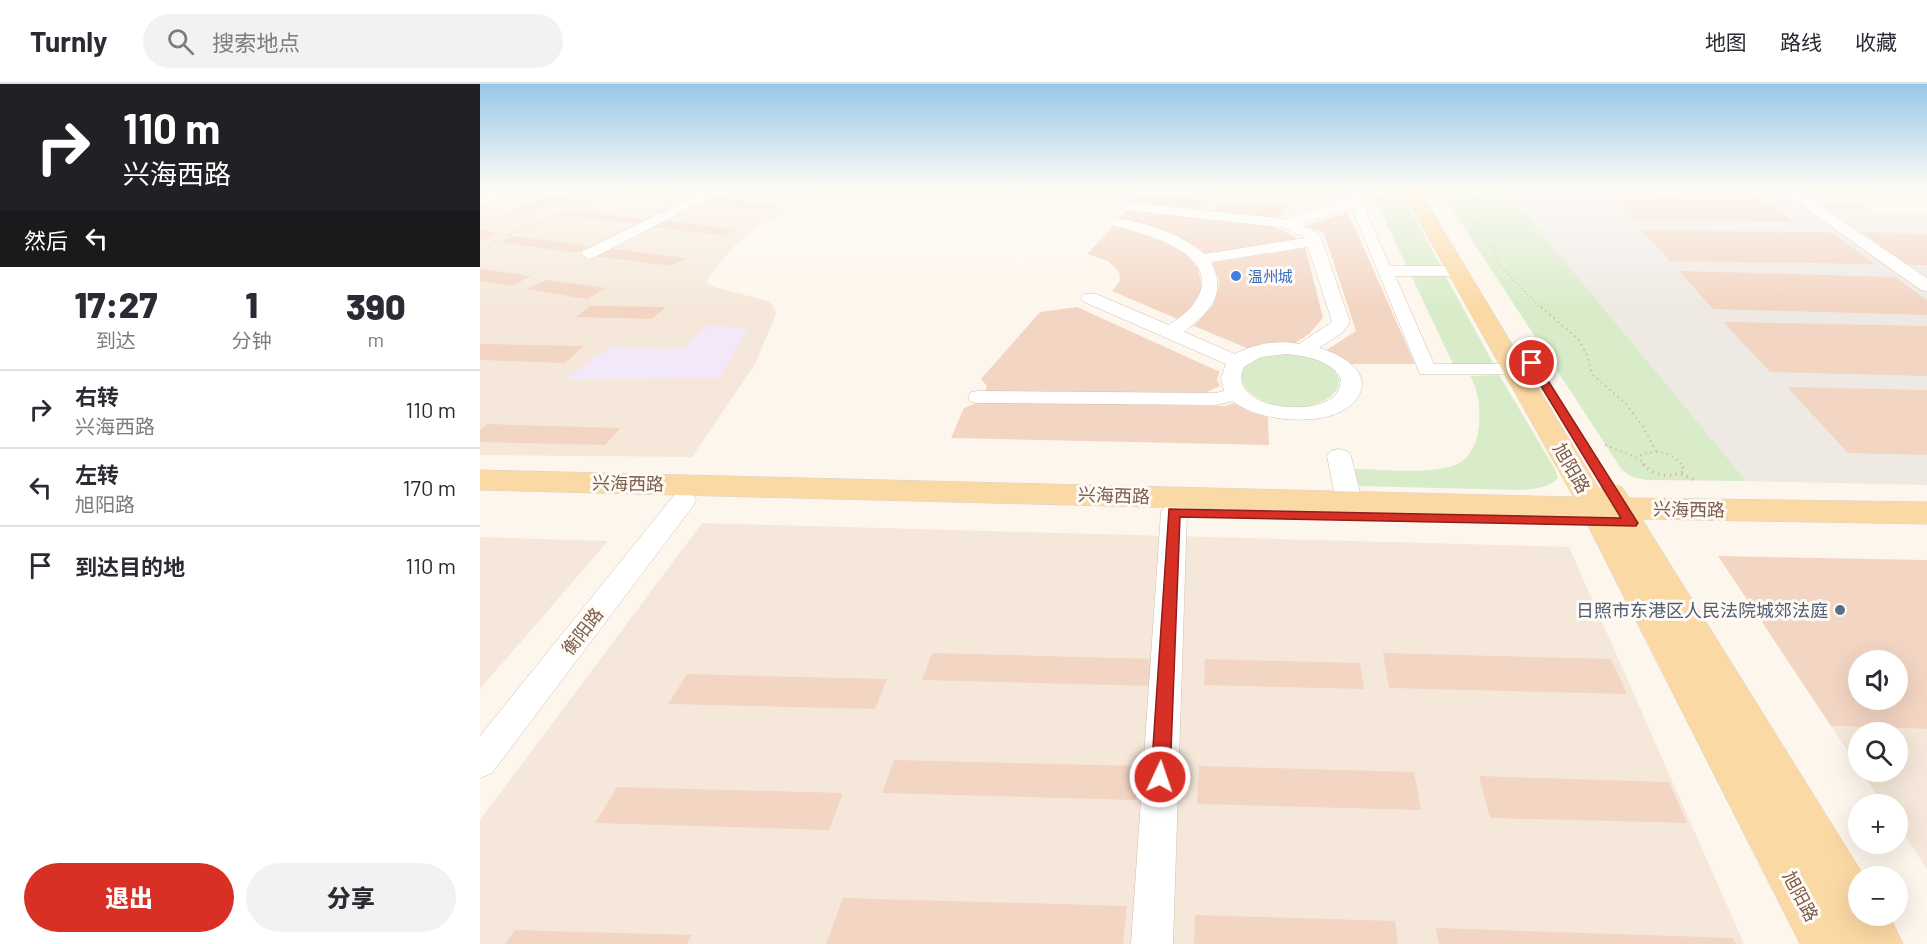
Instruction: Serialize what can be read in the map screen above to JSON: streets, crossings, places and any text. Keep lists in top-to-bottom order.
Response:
{
  "streets": {
    "main road": ["旭阳路", "兴海西路"],
    "street": ["衡阳路"]
  },
  "crossings": [
    ["旭阳路", "兴海西路"],
    ["兴海西路", "衡阳路"]
  ],
  "places": ["温州城", "日照市东港区人民法院城郊法庭"],
  "page": {
    "header": "Turnly",
    "search": "搜索地点",
    "nav": ["地图", "路线", "收藏"],
    "turn": ["110 m", "兴海西路"],
    "then": "然后",
    "eta": [
      "17:27",
      "到达",
      "1",
      "分钟",
      "390",
      "m"
    ],
    "list": [
      {
        "name": "右转",
        "note": "兴海西路",
        "value": "110 m"
      },
      {
        "name": "左转",
        "note": "旭阳路",
        "value": "170 m"
      },
      {
        "name": "到达目的地",
        "value": "110 m"
      }
    ],
    "map_buttons": ["+", "−"],
    "buttons": ["退出", "分享"]
  }
}
